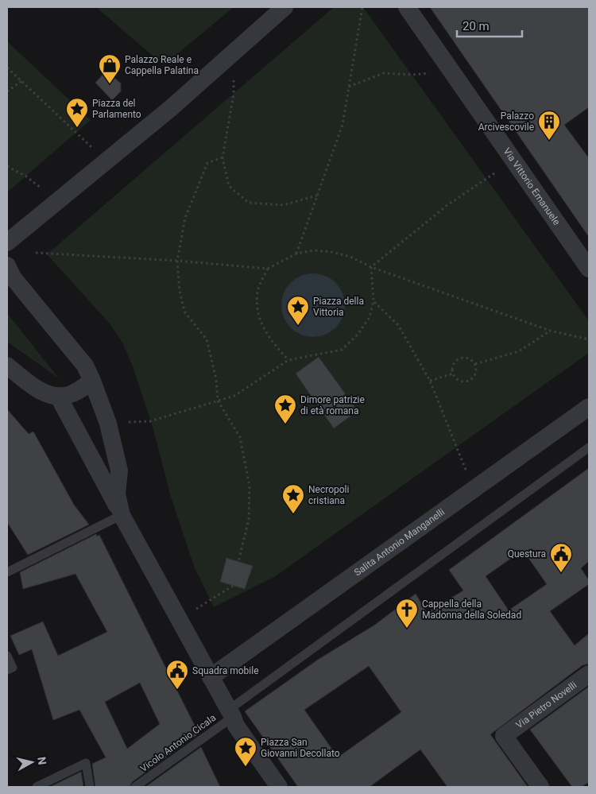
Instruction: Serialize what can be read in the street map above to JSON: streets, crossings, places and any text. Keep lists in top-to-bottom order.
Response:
{
  "streets": {
    "street": ["Via Vittorio Emanuele", "Salita Antonio Manganelli", "Via Pietro Novelli"],
    "lane": ["Vicolo Antonio Cicala"]
  },
  "places": {
    "shop": ["Palazzo Reale e Cappella Palatina"],
    "place": [
      "Piazza del Parlamento",
      "Piazza della Vittoria",
      "Dimore patrizie di età romana",
      "Necropoli cristiana",
      "Piazza San Giovanni Decollato"
    ],
    "building": ["Palazzo Arcivescovile"],
    "public building": ["Questura", "Squadra mobile"],
    "church": ["Cappella della Madonna della Soledad"]
  },
  "scale_bar": "20 m",
  "north": "right"
}
